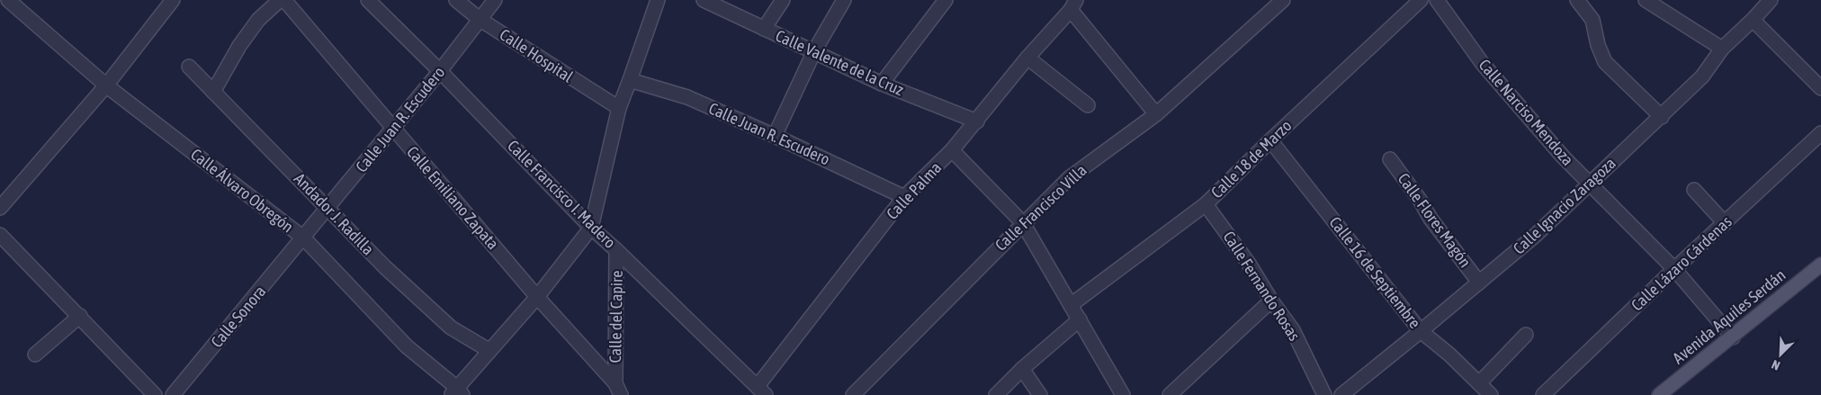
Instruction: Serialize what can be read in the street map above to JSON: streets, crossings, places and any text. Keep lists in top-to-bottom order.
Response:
{
  "streets": {
    "main road": ["Avenida Aquiles Serdán"],
    "street": [
      "Calle Hospital",
      "Calle Valente de la Cruz",
      "Calle Narciso Mendoza",
      "Calle Juan R. Escudero",
      "Calle 18 de Marzo",
      "Calle Álvaro Obregón",
      "Calle Palma",
      "Calle Francisco I. Madero",
      "Calle Emiliano Zapata",
      "Calle Ignacio Zaragoza",
      "Calle Francisco Villa",
      "Andador J. Radilla",
      "Calle Flores Magón",
      "Calle Lázaro Cárdenas",
      "Calle 16 de Septiembre",
      "Calle Fernando Rosas",
      "Calle Sonora",
      "Calle del Capire"
    ]
  },
  "crossings": [
    ["Calle Hospital", "Calle Juan R. Escudero"],
    ["Calle Valente de la Cruz", "Calle Palma"],
    ["Calle Narciso Mendoza", "Calle Ignacio Zaragoza"],
    ["Calle Narciso Mendoza", "Calle Lázaro Cárdenas"],
    ["Calle Narciso Mendoza", "Avenida Aquiles Serdán"],
    ["Calle Juan R. Escudero", "Calle Álvaro Obregón"],
    ["Calle Juan R. Escudero", "Calle Palma"],
    ["Calle Juan R. Escudero", "Calle Francisco I. Madero"],
    ["Calle Juan R. Escudero", "Calle Emiliano Zapata"],
    ["Calle Juan R. Escudero", "Andador J. Radilla"],
    ["Calle Juan R. Escudero", "Calle Sonora"],
    ["Calle 18 de Marzo", "Calle 16 de Septiembre"],
    ["Calle 18 de Marzo", "Calle Fernando Rosas"],
    ["Calle Álvaro Obregón", "Calle Sonora"],
    ["Calle Palma", "Calle Francisco I. Madero"],
    ["Calle Francisco I. Madero", "Calle del Capire"],
    ["Calle Emiliano Zapata", "Calle del Capire"],
    ["Calle Ignacio Zaragoza", "Calle Flores Magón"],
    ["Calle Ignacio Zaragoza", "Calle 16 de Septiembre"]
  ],
  "north": "bottom left"
}
